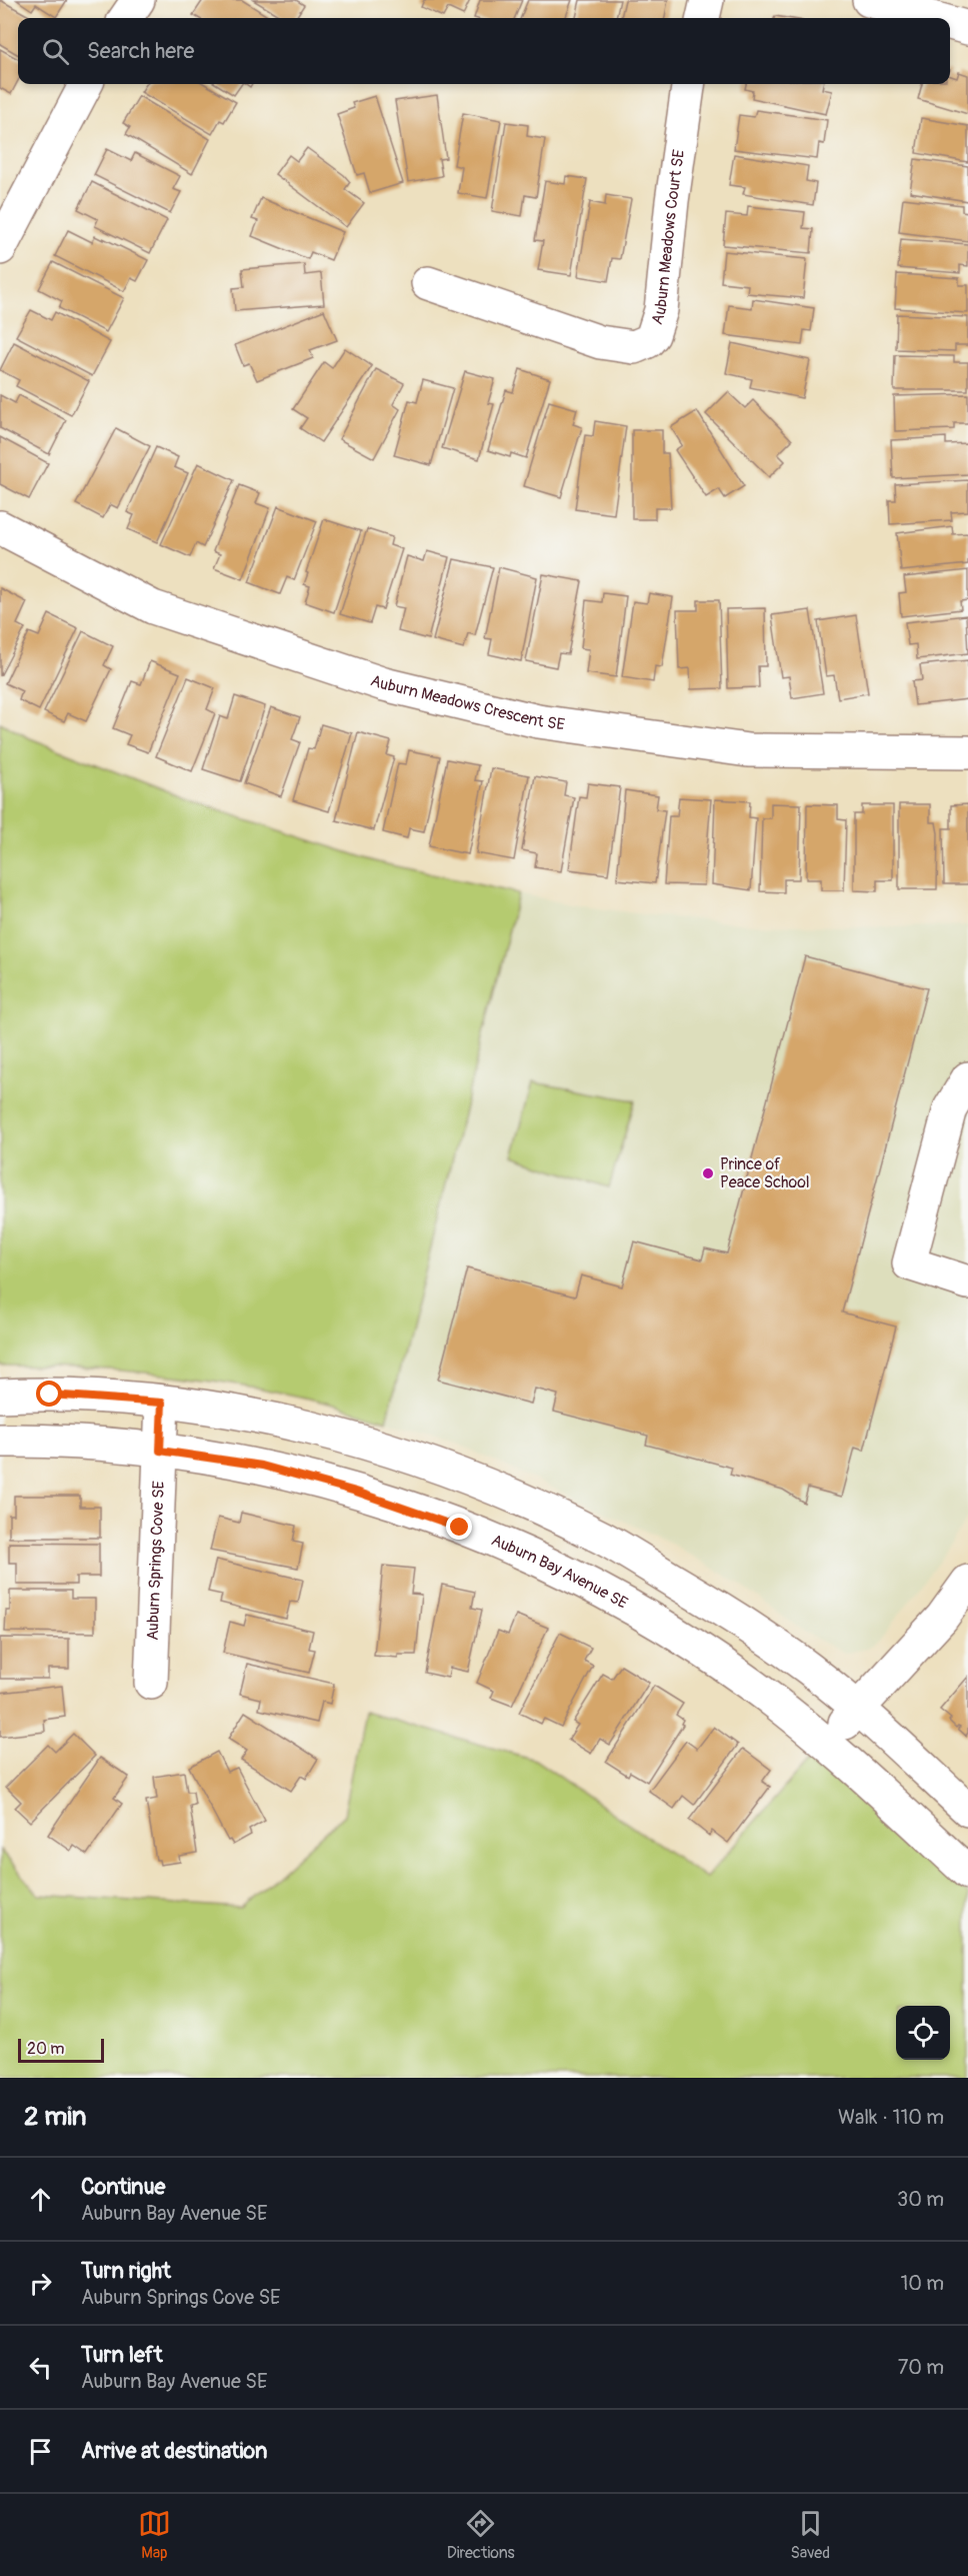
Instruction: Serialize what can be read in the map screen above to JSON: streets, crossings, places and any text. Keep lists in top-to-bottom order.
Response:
{
  "streets": {
    "street": [
      "Auburn Meadows Court SE",
      "Auburn Meadows Crescent SE",
      "Auburn Springs Cove SE",
      "Auburn Bay Avenue SE"
    ]
  },
  "crossings": [
    ["Auburn Springs Cove SE", "Auburn Bay Avenue SE"]
  ],
  "places": ["Prince of Peace School"],
  "scale_bar": "20 m",
  "page": {
    "search": "Search here",
    "scale": "20 m",
    "heading": ["2 min", "Walk · 110 m"],
    "list": [
      ["Continue", "Auburn Bay Avenue SE", "30 m"],
      ["Turn right", "Auburn Springs Cove SE", "10 m"],
      ["Turn left", "Auburn Bay Avenue SE", "70 m"],
      "Arrive at destination"
    ],
    "nav": ["Map", "Directions", "Saved"]
  }
}
